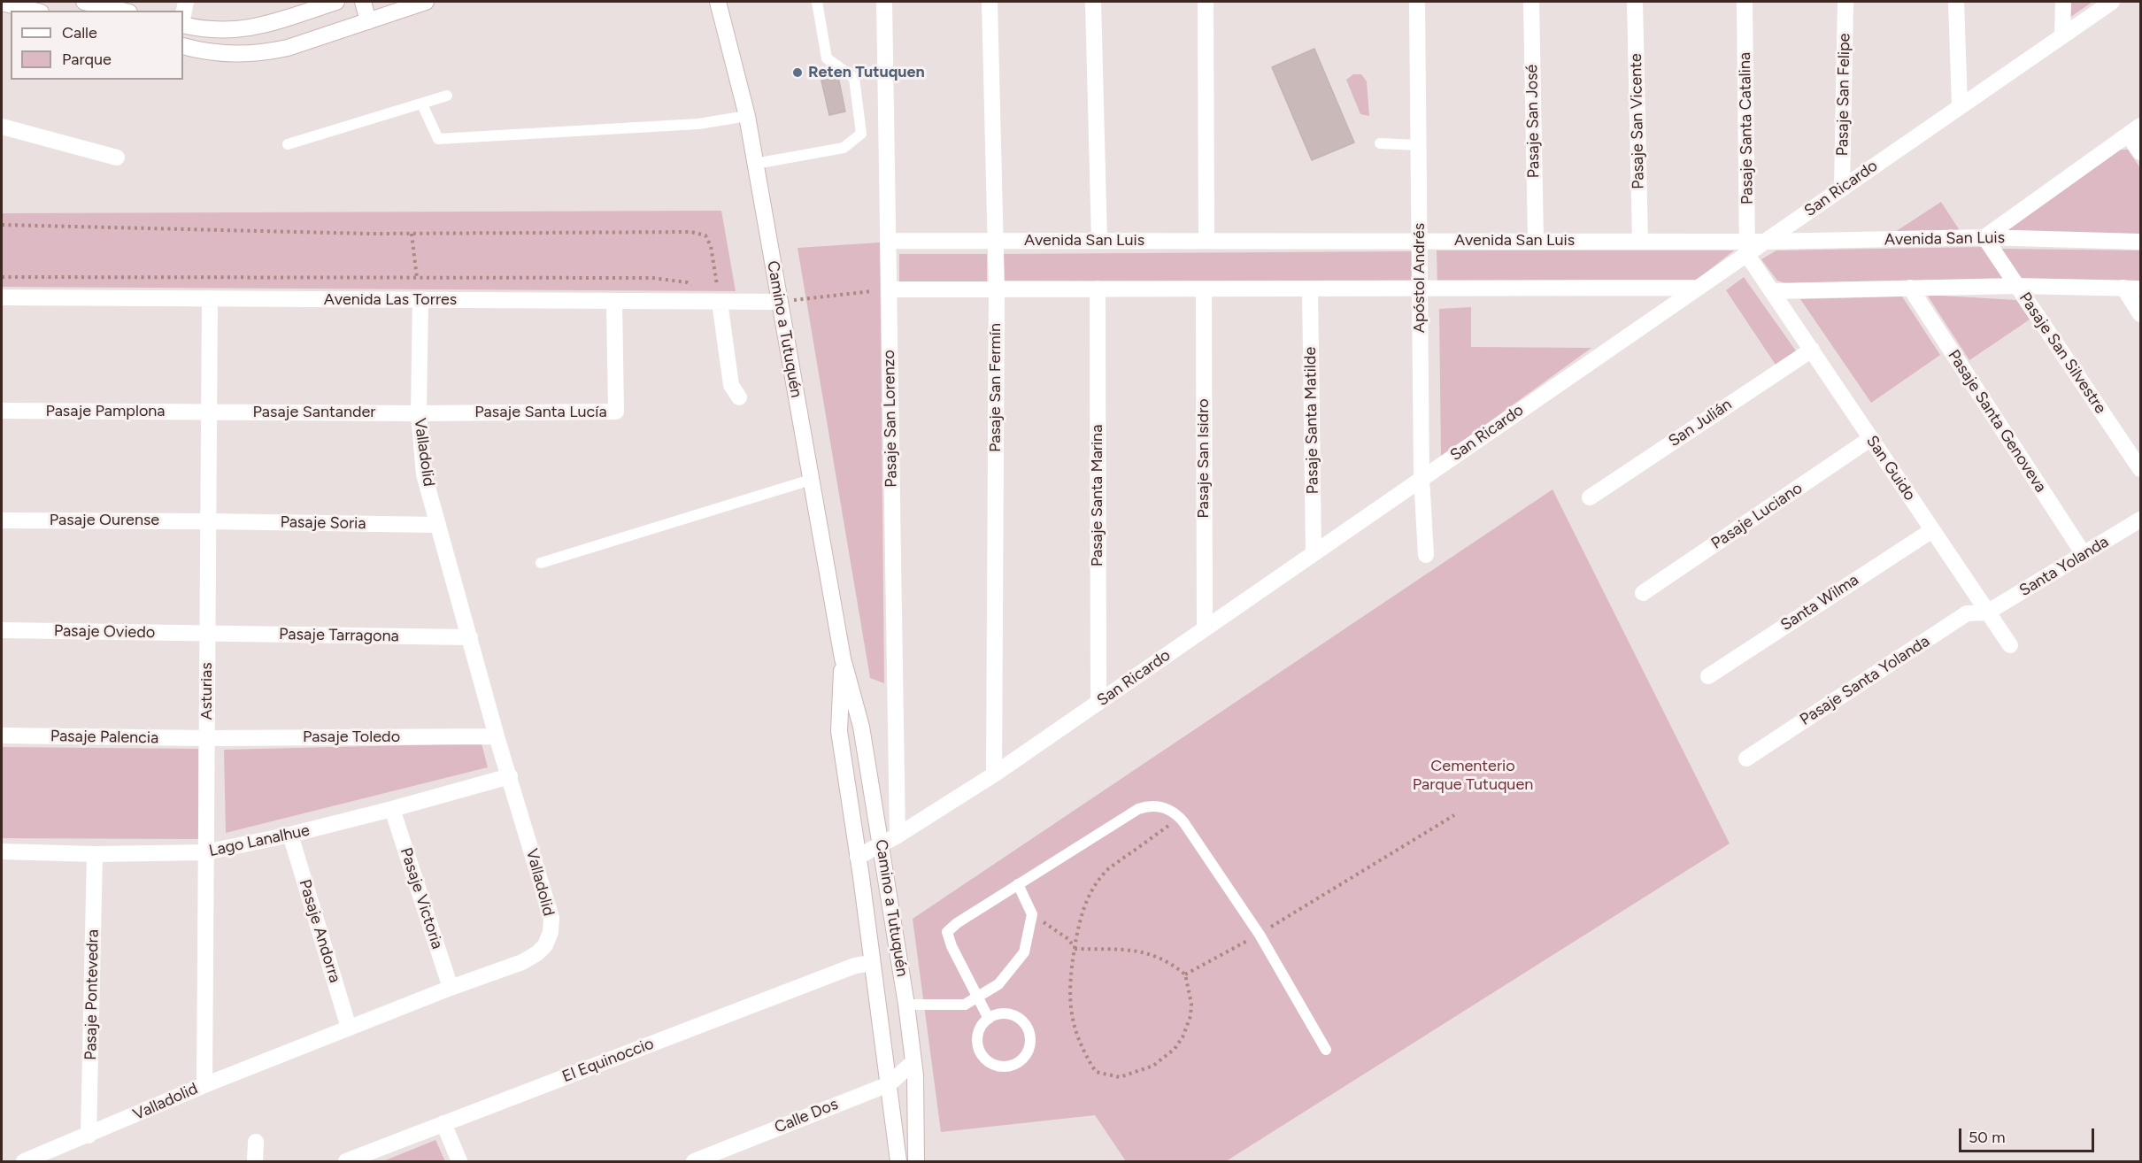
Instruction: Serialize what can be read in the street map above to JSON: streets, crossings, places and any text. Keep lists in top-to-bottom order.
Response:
{
  "streets": {
    "street": [
      "Pasaje San Felipe",
      "Pasaje San José",
      "Pasaje San Vicente",
      "Pasaje Santa Catalina",
      "San Ricardo",
      "Avenida San Luis",
      "Apóstol Andrés",
      "Avenida Las Torres",
      "Camino a Tutuquén",
      "Pasaje San Silvestre",
      "Pasaje San Fermín",
      "Pasaje Pamplona",
      "Pasaje Santander",
      "Pasaje Santa Lucía",
      "Pasaje San Lorenzo",
      "Pasaje Santa Matilde",
      "Pasaje Santa Genoveva",
      "San Julián",
      "Valladolid",
      "Pasaje San Isidro",
      "San Guido",
      "Pasaje Santa Marina",
      "Pasaje Luciano",
      "Pasaje Ourense",
      "Pasaje Soria",
      "Santa Yolanda",
      "Santa Wilma",
      "Pasaje Oviedo",
      "Pasaje Tarragona",
      "Pasaje Santa Yolanda",
      "Asturias",
      "Pasaje Palencia",
      "Pasaje Toledo",
      "Lago Lanalhue",
      "Pasaje Victoria",
      "Pasaje Andorra",
      "Pasaje Pontevedra",
      "El Equinoccio",
      "Calle Dos"
    ]
  },
  "crossings": [
    ["Pasaje San Felipe", "San Ricardo"],
    ["Pasaje San José", "Avenida San Luis"],
    ["Pasaje San Vicente", "Avenida San Luis"],
    ["Pasaje Santa Catalina", "San Ricardo"],
    ["Pasaje Santa Catalina", "Avenida San Luis"],
    ["San Ricardo", "Avenida San Luis"],
    ["San Ricardo", "Apóstol Andrés"],
    ["San Ricardo", "Camino a Tutuquén"],
    ["San Ricardo", "Pasaje San Fermín"],
    ["San Ricardo", "Pasaje San Lorenzo"],
    ["San Ricardo", "Pasaje Santa Matilde"],
    ["San Ricardo", "Pasaje San Isidro"],
    ["San Ricardo", "Pasaje Santa Marina"],
    ["Avenida San Luis", "Apóstol Andrés"],
    ["Avenida San Luis", "Pasaje San Silvestre"],
    ["Avenida San Luis", "Pasaje San Fermín"],
    ["Avenida San Luis", "Pasaje San Lorenzo"],
    ["Avenida Las Torres", "Camino a Tutuquén"],
    ["Avenida Las Torres", "Pasaje Santa Lucía"],
    ["Avenida Las Torres", "Valladolid"],
    ["Avenida Las Torres", "Asturias"],
    ["Camino a Tutuquén", "El Equinoccio"],
    ["Camino a Tutuquén", "Calle Dos"],
    ["Pasaje Pamplona", "Pasaje Santander"],
    ["Pasaje Pamplona", "Asturias"],
    ["Pasaje Santander", "Pasaje Santa Lucía"],
    ["Pasaje Santander", "Valladolid"],
    ["Pasaje Santander", "Asturias"],
    ["Pasaje Santa Lucía", "Valladolid"],
    ["Pasaje Santa Genoveva", "Santa Yolanda"],
    ["San Julián", "San Guido"],
    ["Valladolid", "Pasaje Soria"],
    ["Valladolid", "Pasaje Tarragona"],
    ["Valladolid", "Asturias"],
    ["Valladolid", "Pasaje Toledo"],
    ["Valladolid", "Lago Lanalhue"],
    ["Valladolid", "Pasaje Victoria"],
    ["Valladolid", "Pasaje Andorra"],
    ["Valladolid", "Pasaje Pontevedra"],
    ["San Guido", "Pasaje Luciano"],
    ["San Guido", "Santa Yolanda"],
    ["San Guido", "Santa Wilma"],
    ["San Guido", "Pasaje Santa Yolanda"],
    ["Pasaje Ourense", "Pasaje Soria"],
    ["Pasaje Ourense", "Asturias"],
    ["Pasaje Soria", "Asturias"],
    ["Santa Yolanda", "Pasaje Santa Yolanda"],
    ["Pasaje Oviedo", "Pasaje Tarragona"],
    ["Pasaje Oviedo", "Asturias"],
    ["Pasaje Tarragona", "Asturias"],
    ["Asturias", "Pasaje Palencia"],
    ["Asturias", "Pasaje Toledo"],
    ["Asturias", "Lago Lanalhue"],
    ["Pasaje Palencia", "Pasaje Toledo"],
    ["Lago Lanalhue", "Pasaje Victoria"],
    ["Lago Lanalhue", "Pasaje Andorra"],
    ["Lago Lanalhue", "Pasaje Pontevedra"]
  ],
  "parks": ["Cementerio Parque Tutuquen"],
  "places": ["Reten Tutuquen"],
  "legend": ["Calle", "Parque"],
  "scale_bar": "50 m"
}
